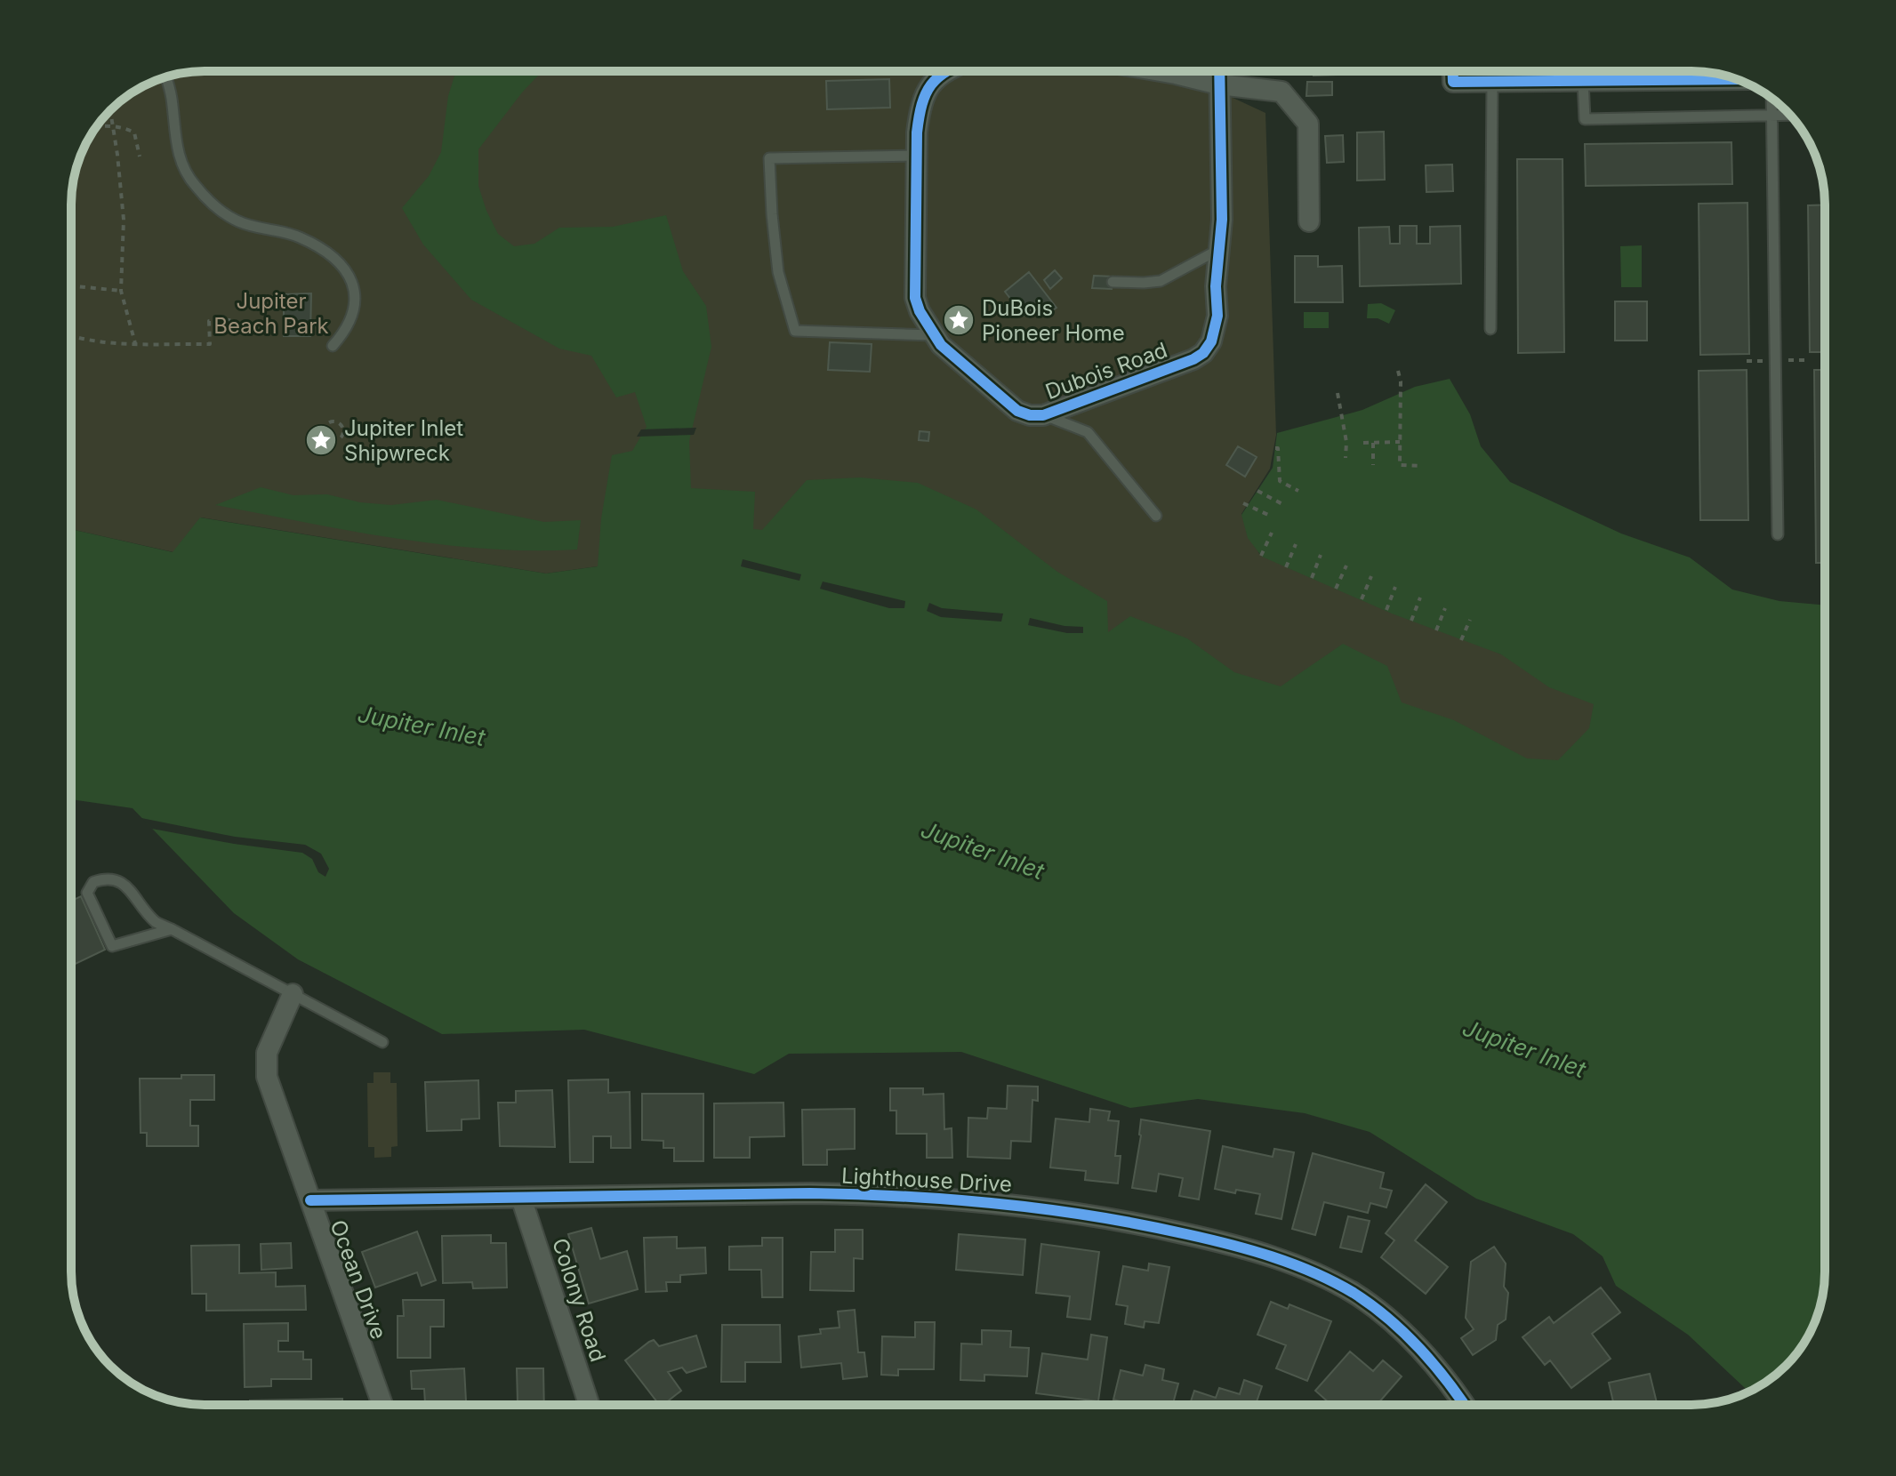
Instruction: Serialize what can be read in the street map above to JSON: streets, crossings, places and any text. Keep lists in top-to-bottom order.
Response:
{
  "streets": {
    "street": [
      "Dubois Road",
      "Lighthouse Drive",
      "Ocean Drive",
      "Colony Road"
    ]
  },
  "crossings": [
    ["Lighthouse Drive", "Ocean Drive"],
    ["Lighthouse Drive", "Colony Road"]
  ],
  "water": ["Jupiter Inlet"],
  "parks": ["Jupiter Beach Park"],
  "places": {
    "place": ["DuBois Pioneer Home", "Jupiter Inlet Shipwreck"]
  }
}
